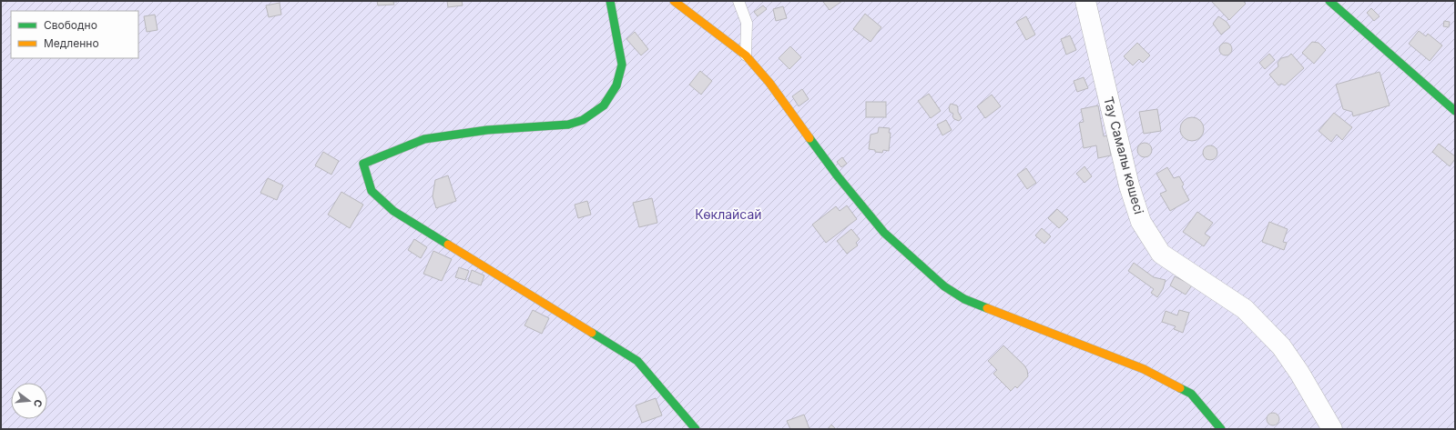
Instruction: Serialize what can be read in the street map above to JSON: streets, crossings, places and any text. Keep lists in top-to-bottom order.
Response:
{
  "streets": {
    "street": ["Тау Самалы көшесі"]
  },
  "parks": ["Көклайсай"],
  "legend": ["Свободно", "Медленно"],
  "north": "right"
}
